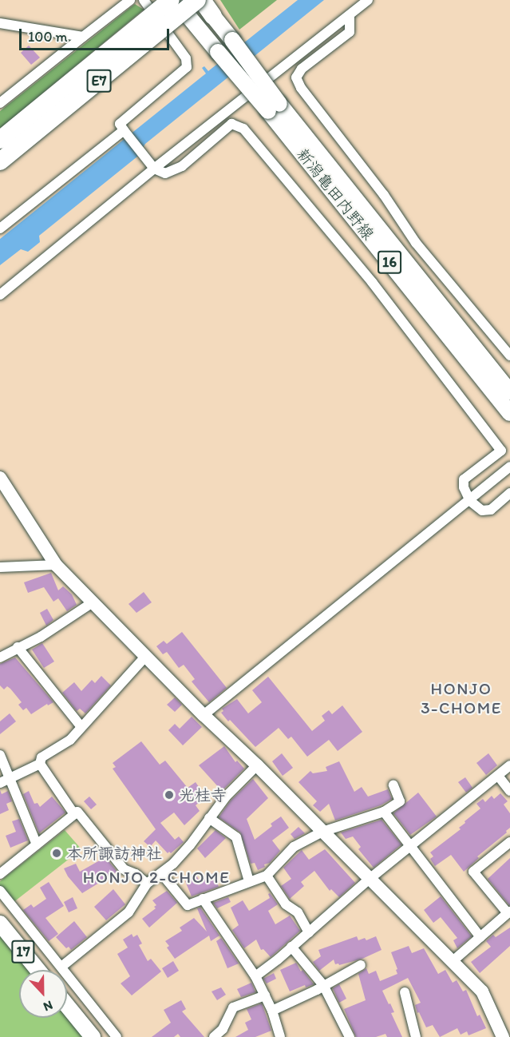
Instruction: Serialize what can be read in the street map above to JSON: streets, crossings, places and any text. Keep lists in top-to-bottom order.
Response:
{
  "streets": {
    "highway": ["E7"],
    "main road": ["新潟亀田内野線", "16", "17"]
  },
  "districts": ["HONJO 3-CHOME", "HONJO 2-CHOME"],
  "places": ["光桂寺", "本所諏訪神社"],
  "scale_bar": "100 m",
  "north": "bottom"
}
